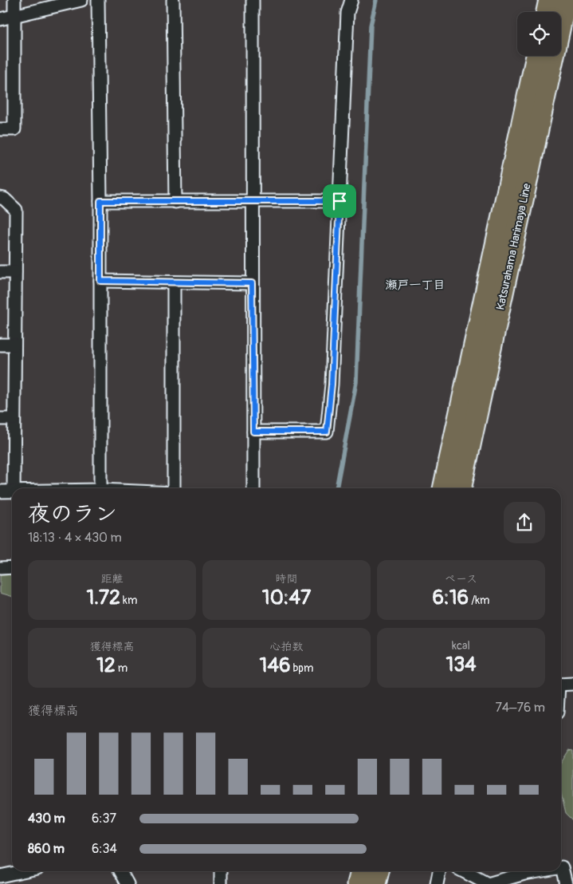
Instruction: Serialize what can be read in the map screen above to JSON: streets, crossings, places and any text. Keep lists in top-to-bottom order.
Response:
{
  "streets": {
    "main road": ["Katsurahama Harimaya Line"]
  },
  "districts": ["瀬戸一丁目"],
  "page": {
    "heading": ["夜のラン", "18:13 · 4 × 430 m"],
    "stats": [
      ["距離", "1.72 km"],
      ["時間", "10:47"],
      ["ペース", "6:16 /km"],
      ["獲得標高", "12 m"],
      ["心拍数", "146 bpm"],
      ["kcal", "134"]
    ],
    "chart": ["獲得標高", "74–76 m"],
    "list": [
      {
        "name": "430 m",
        "note": "6:37"
      },
      {
        "name": "860 m",
        "note": "6:34"
      }
    ]
  }
}
